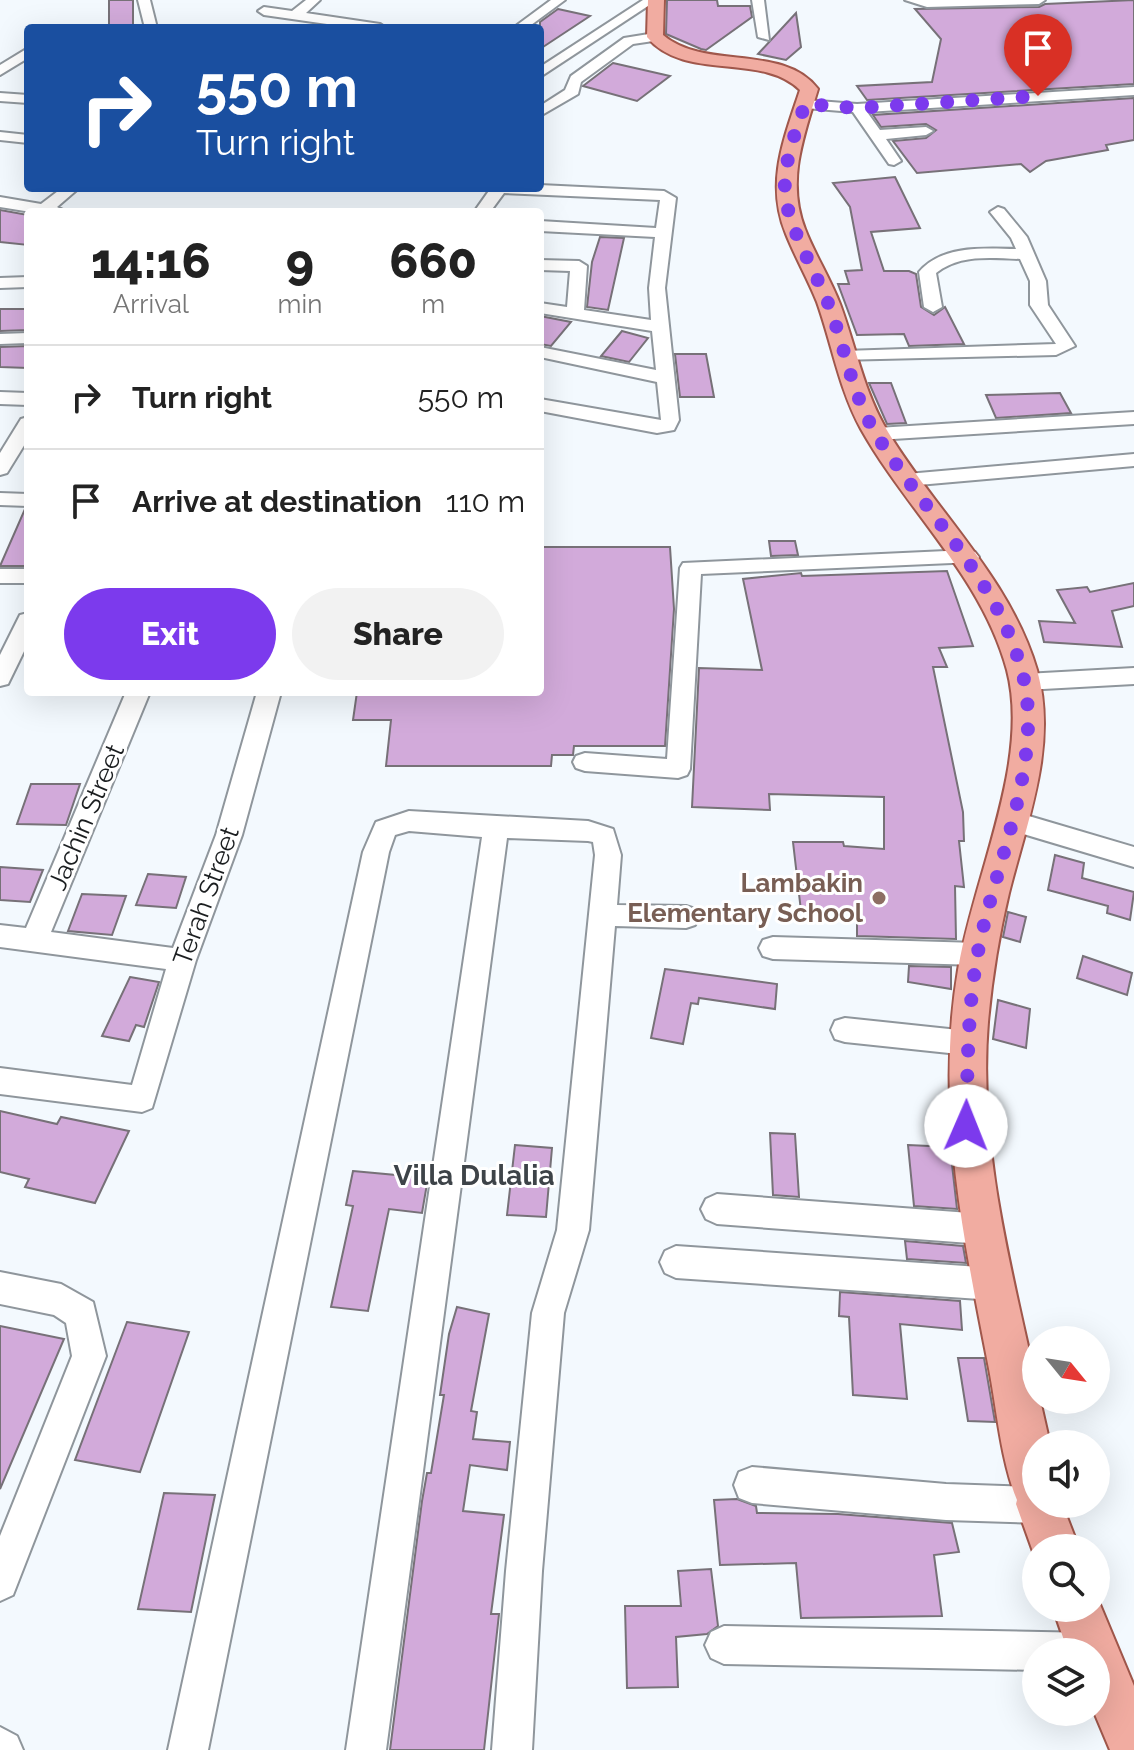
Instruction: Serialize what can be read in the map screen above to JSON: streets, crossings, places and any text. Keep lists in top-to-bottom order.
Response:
{
  "streets": {
    "street": ["Jachin Street", "Terah Street"]
  },
  "districts": ["Villa Dulalia"],
  "places": ["Lambakin Elementary School"],
  "north": "bottom right",
  "page": {
    "turn": ["550 m", "Turn right"],
    "eta": [
      "14:16",
      "Arrival",
      "9",
      "min",
      "660",
      "m"
    ],
    "list": [
      {
        "name": "Turn right",
        "value": "550 m"
      },
      {
        "name": "Arrive at destination",
        "value": "110 m"
      }
    ],
    "buttons": ["Exit", "Share"]
  }
}
